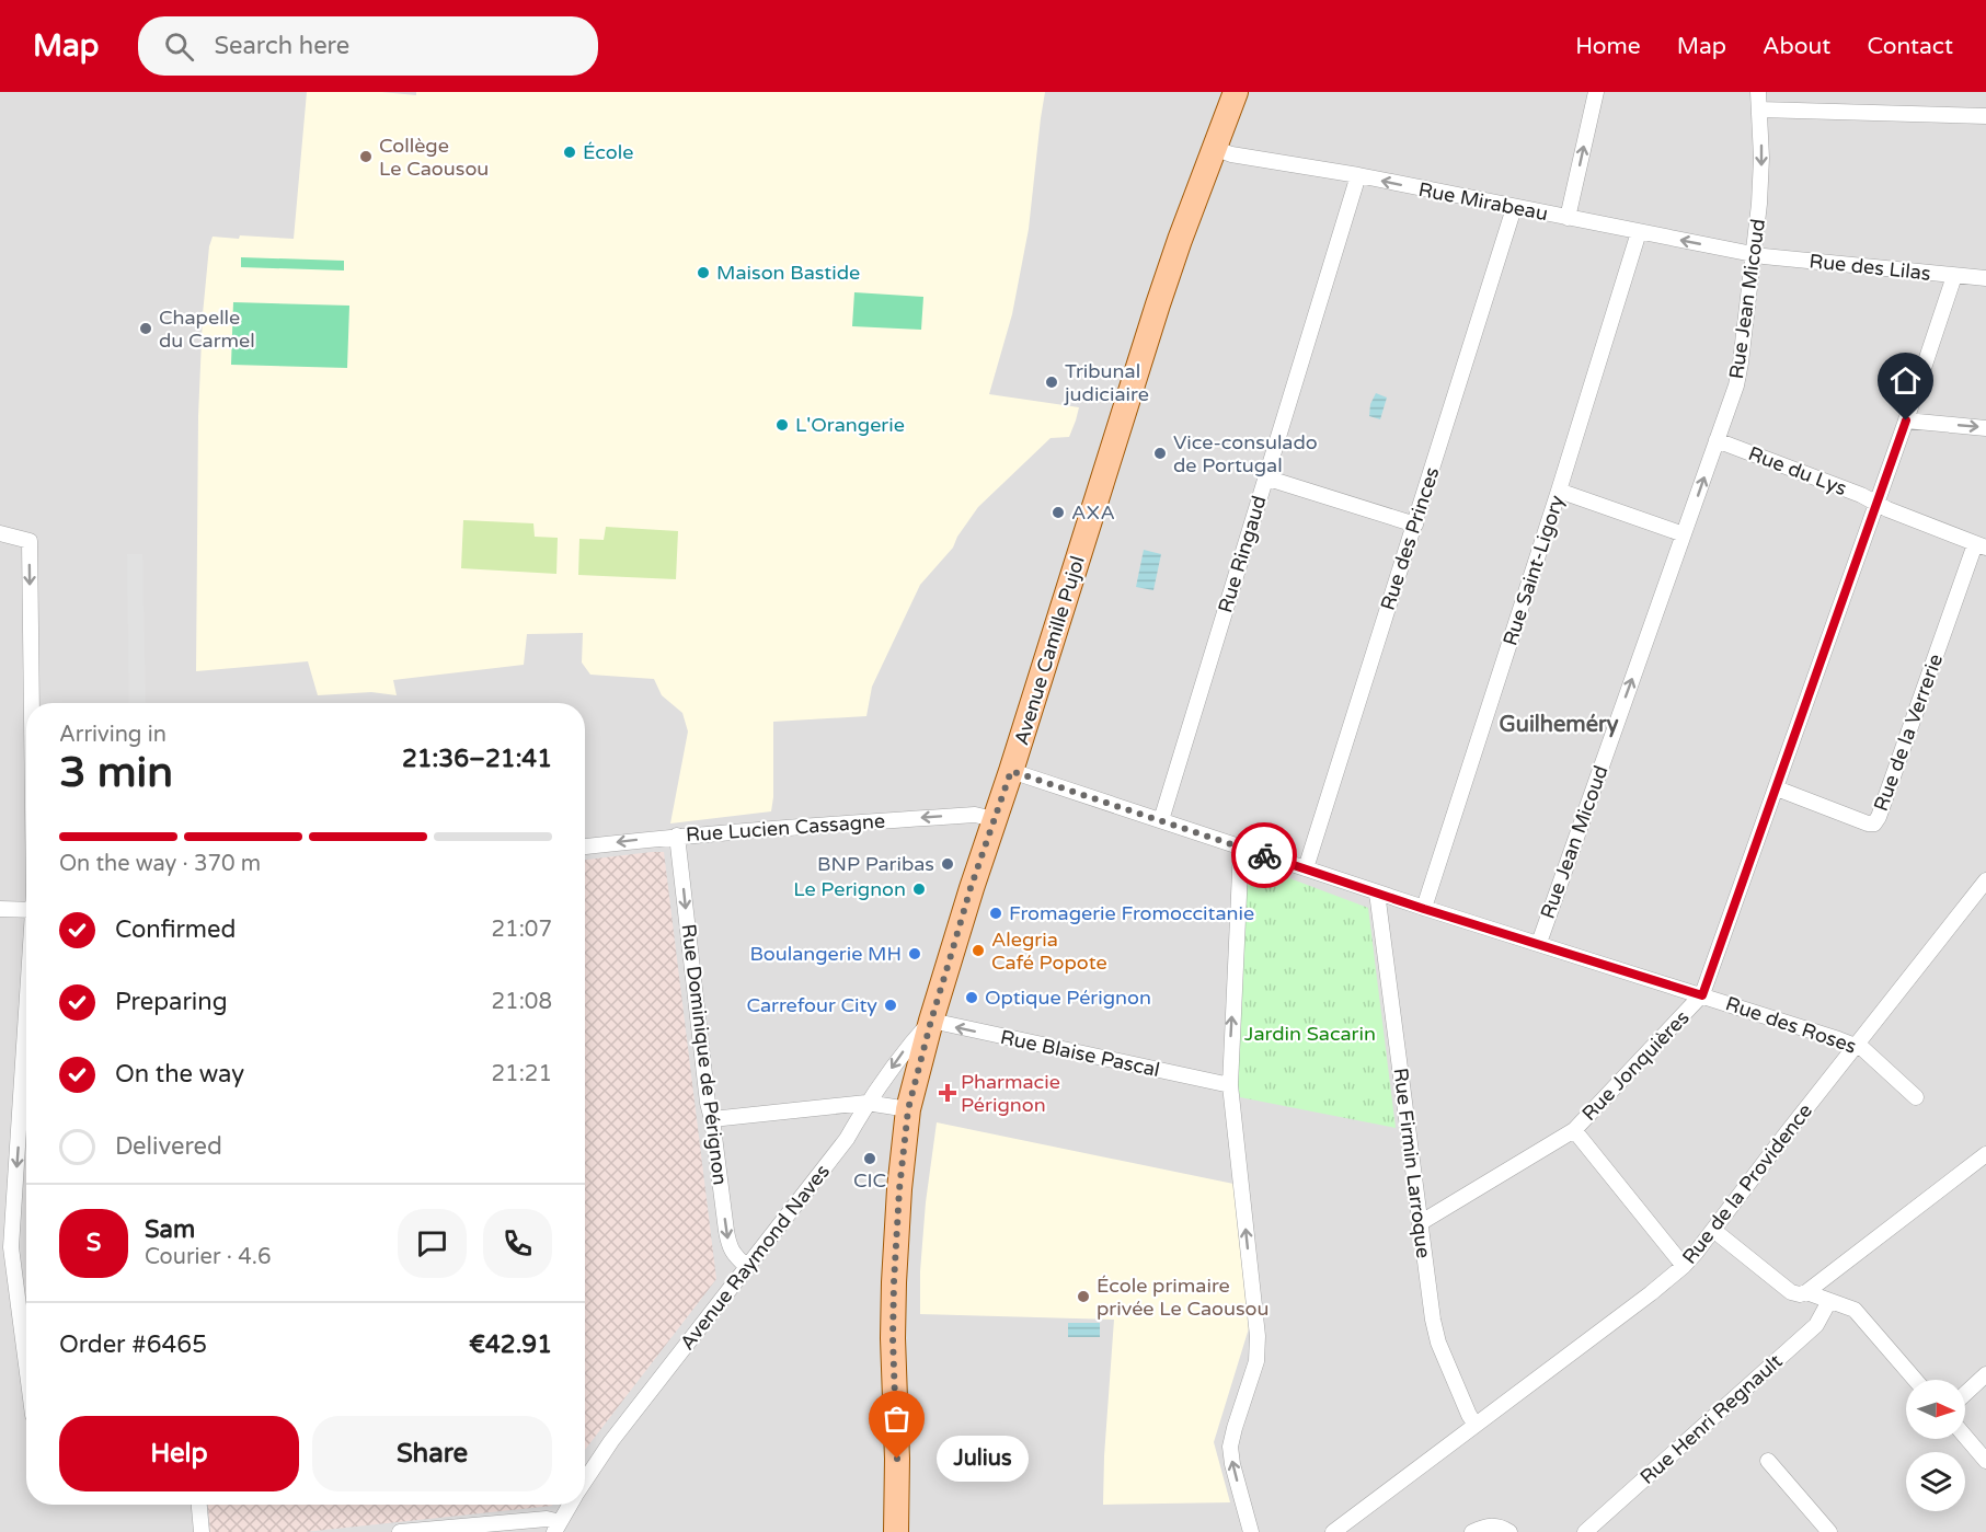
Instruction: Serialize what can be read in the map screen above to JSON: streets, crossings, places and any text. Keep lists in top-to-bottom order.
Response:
{
  "streets": {
    "main road": ["Avenue Camille Pujol"],
    "street": [
      "Rue Mirabeau",
      "Rue des Lilas",
      "Rue Jean Micoud",
      "Rue du Lys",
      "Rue des Princes",
      "Rue Ringaud",
      "Rue Saint-Ligory",
      "Rue de la Verrerie",
      "Rue Lucien Cassagne",
      "Rue des Roses",
      "Rue Blaise Pascal",
      "Rue Dominique de Pérignon",
      "Rue Jonquières",
      "Rue Firmin Larroque",
      "Rue de la Providence",
      "Avenue Raymond Naves",
      "Rue Henri Regnault"
    ]
  },
  "crossings": [
    ["Rue Mirabeau", "Rue des Lilas"],
    ["Rue Mirabeau", "Rue Jean Micoud"],
    ["Rue Mirabeau", "Rue des Princes"],
    ["Rue Mirabeau", "Rue Ringaud"],
    ["Rue Mirabeau", "Rue Saint-Ligory"],
    ["Rue Mirabeau", "Avenue Camille Pujol"],
    ["Rue des Lilas", "Rue Jean Micoud"],
    ["Rue des Lilas", "Rue Jonquières"],
    ["Rue Jean Micoud", "Rue du Lys"],
    ["Rue Jean Micoud", "Rue des Princes"],
    ["Rue Jean Micoud", "Rue Ringaud"],
    ["Rue Jean Micoud", "Rue Saint-Ligory"],
    ["Rue Jean Micoud", "Avenue Camille Pujol"],
    ["Rue Jean Micoud", "Rue des Roses"],
    ["Rue Jean Micoud", "Rue Firmin Larroque"],
    ["Rue du Lys", "Rue de la Verrerie"],
    ["Rue du Lys", "Rue Jonquières"],
    ["Avenue Camille Pujol", "Rue Lucien Cassagne"],
    ["Avenue Camille Pujol", "Rue Blaise Pascal"],
    ["Avenue Camille Pujol", "Avenue Raymond Naves"],
    ["Rue de la Verrerie", "Rue Jonquières"],
    ["Rue Lucien Cassagne", "Rue Dominique de Pérignon"],
    ["Rue des Roses", "Rue Jonquières"],
    ["Rue des Roses", "Rue de la Providence"],
    ["Rue Blaise Pascal", "Avenue Raymond Naves"],
    ["Rue Dominique de Pérignon", "Avenue Raymond Naves"],
    ["Rue Jonquières", "Rue Firmin Larroque"],
    ["Rue Firmin Larroque", "Rue de la Providence"]
  ],
  "one_way": [
    "Rue Mirabeau",
    "Rue Lucien Cassagne",
    "Rue Blaise Pascal",
    "Rue Dominique de Pérignon"
  ],
  "districts": ["Guilheméry"],
  "parks": ["Jardin Sacarin"],
  "places": {
    "other": [
      "École",
      "Collège Le Caousou",
      "Maison Bastide",
      "Chapelle du Carmel",
      "Tribunal judiciaire",
      "L'Orangerie",
      "Vice-consulado de Portugal",
      "AXA",
      "BNP Paribas",
      "Le Perignon",
      "Fromagerie Fromoccitanie",
      "Alegria Café Popote",
      "Boulangerie MH",
      "Optique Pérignon",
      "Carrefour City",
      "CIC",
      "École primaire privée Le Caousou",
      "Julius"
    ],
    "health": ["Pharmacie Pérignon"]
  },
  "north": "right",
  "page": {
    "header": "Map",
    "search": "Search here",
    "nav": [
      "Home",
      "Map",
      "About",
      "Contact"
    ],
    "heading": ["3 min", "Arriving in", "21:36–21:41"],
    "panel": [
      "Sam",
      "Courier · 4.6",
      "Order #6465",
      "€42.91"
    ],
    "bar": "On the way · 370 m",
    "list": [
      ["Confirmed", "21:07"],
      ["Preparing", "21:08"],
      ["On the way", "21:21"],
      "Delivered"
    ],
    "round": "S",
    "buttons": ["Help", "Share"],
    "bubble": "Julius"
  }
}
